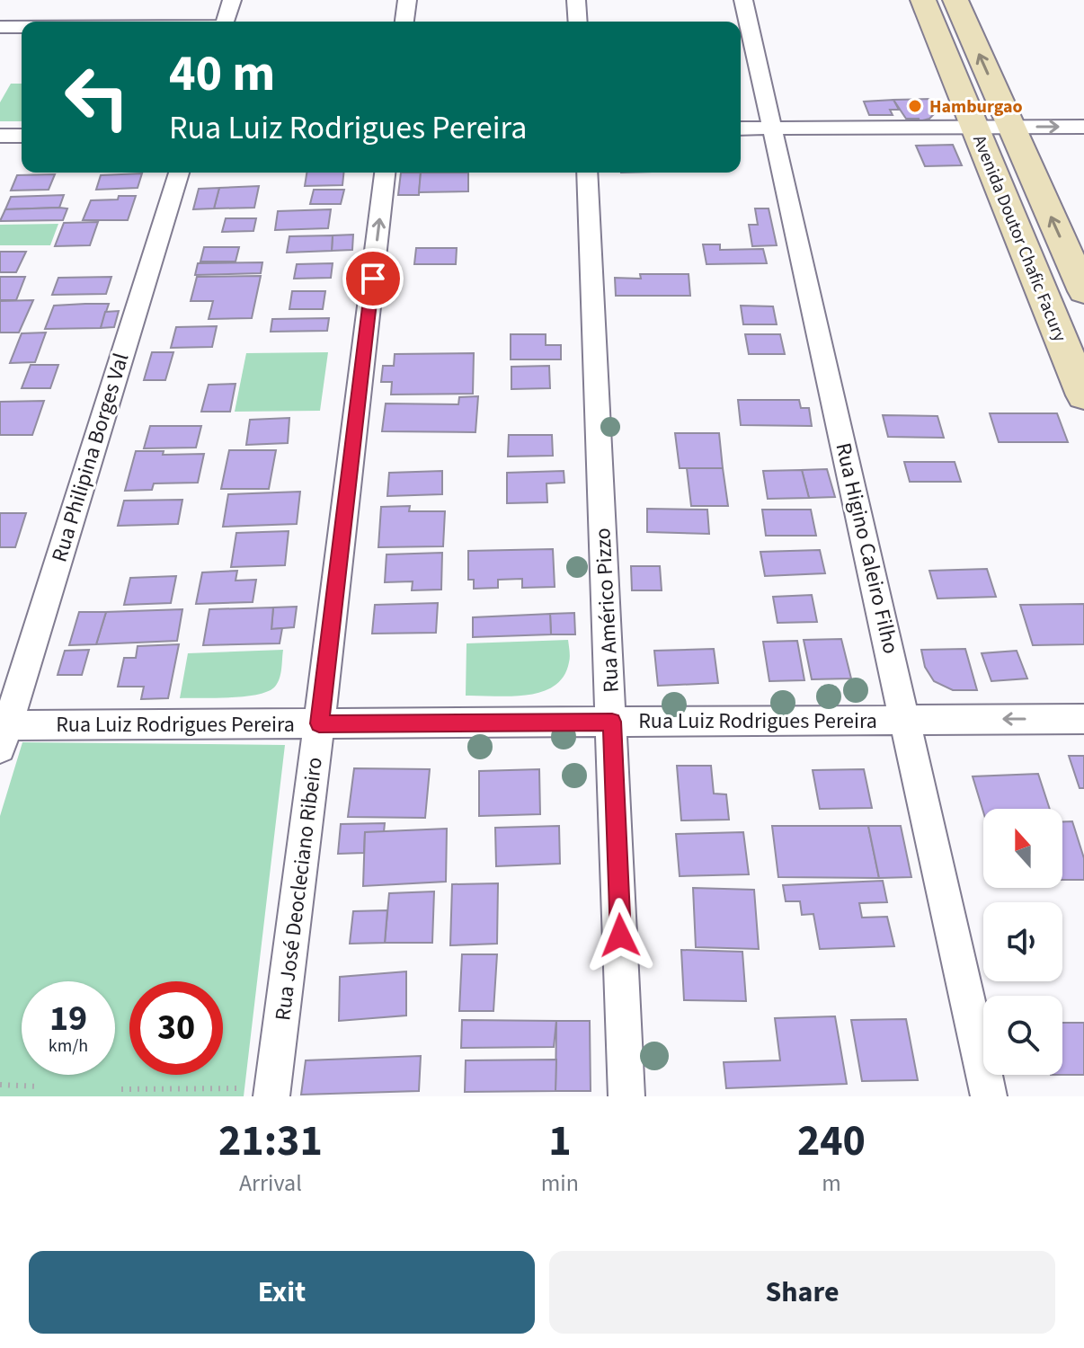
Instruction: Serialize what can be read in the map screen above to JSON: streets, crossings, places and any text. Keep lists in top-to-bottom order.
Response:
{
  "streets": {
    "main road": ["Avenida Doutor Chafic Facury"],
    "street": [
      "Rua Philipina Borges Val",
      "Rua Higino Caleiro Filho",
      "Rua Américo Pizzo",
      "Rua Luiz Rodrigues Pereira",
      "Rua José Deocleciano Ribeiro"
    ]
  },
  "crossings": [
    ["Rua Philipina Borges Val", "Rua Luiz Rodrigues Pereira"],
    ["Rua Higino Caleiro Filho", "Rua Luiz Rodrigues Pereira"],
    ["Rua Américo Pizzo", "Rua Luiz Rodrigues Pereira"],
    ["Rua Luiz Rodrigues Pereira", "Rua José Deocleciano Ribeiro"]
  ],
  "one_way": ["Rua José Deocleciano Ribeiro"],
  "places": ["Hamburgao"],
  "north": "top",
  "page": {
    "turn": ["40 m", "Rua Luiz Rodrigues Pereira"],
    "speed": "19 km/h",
    "limit": "30",
    "eta": [
      "21:31",
      "Arrival",
      "1",
      "min",
      "240",
      "m"
    ],
    "buttons": ["Exit", "Share"]
  }
}
